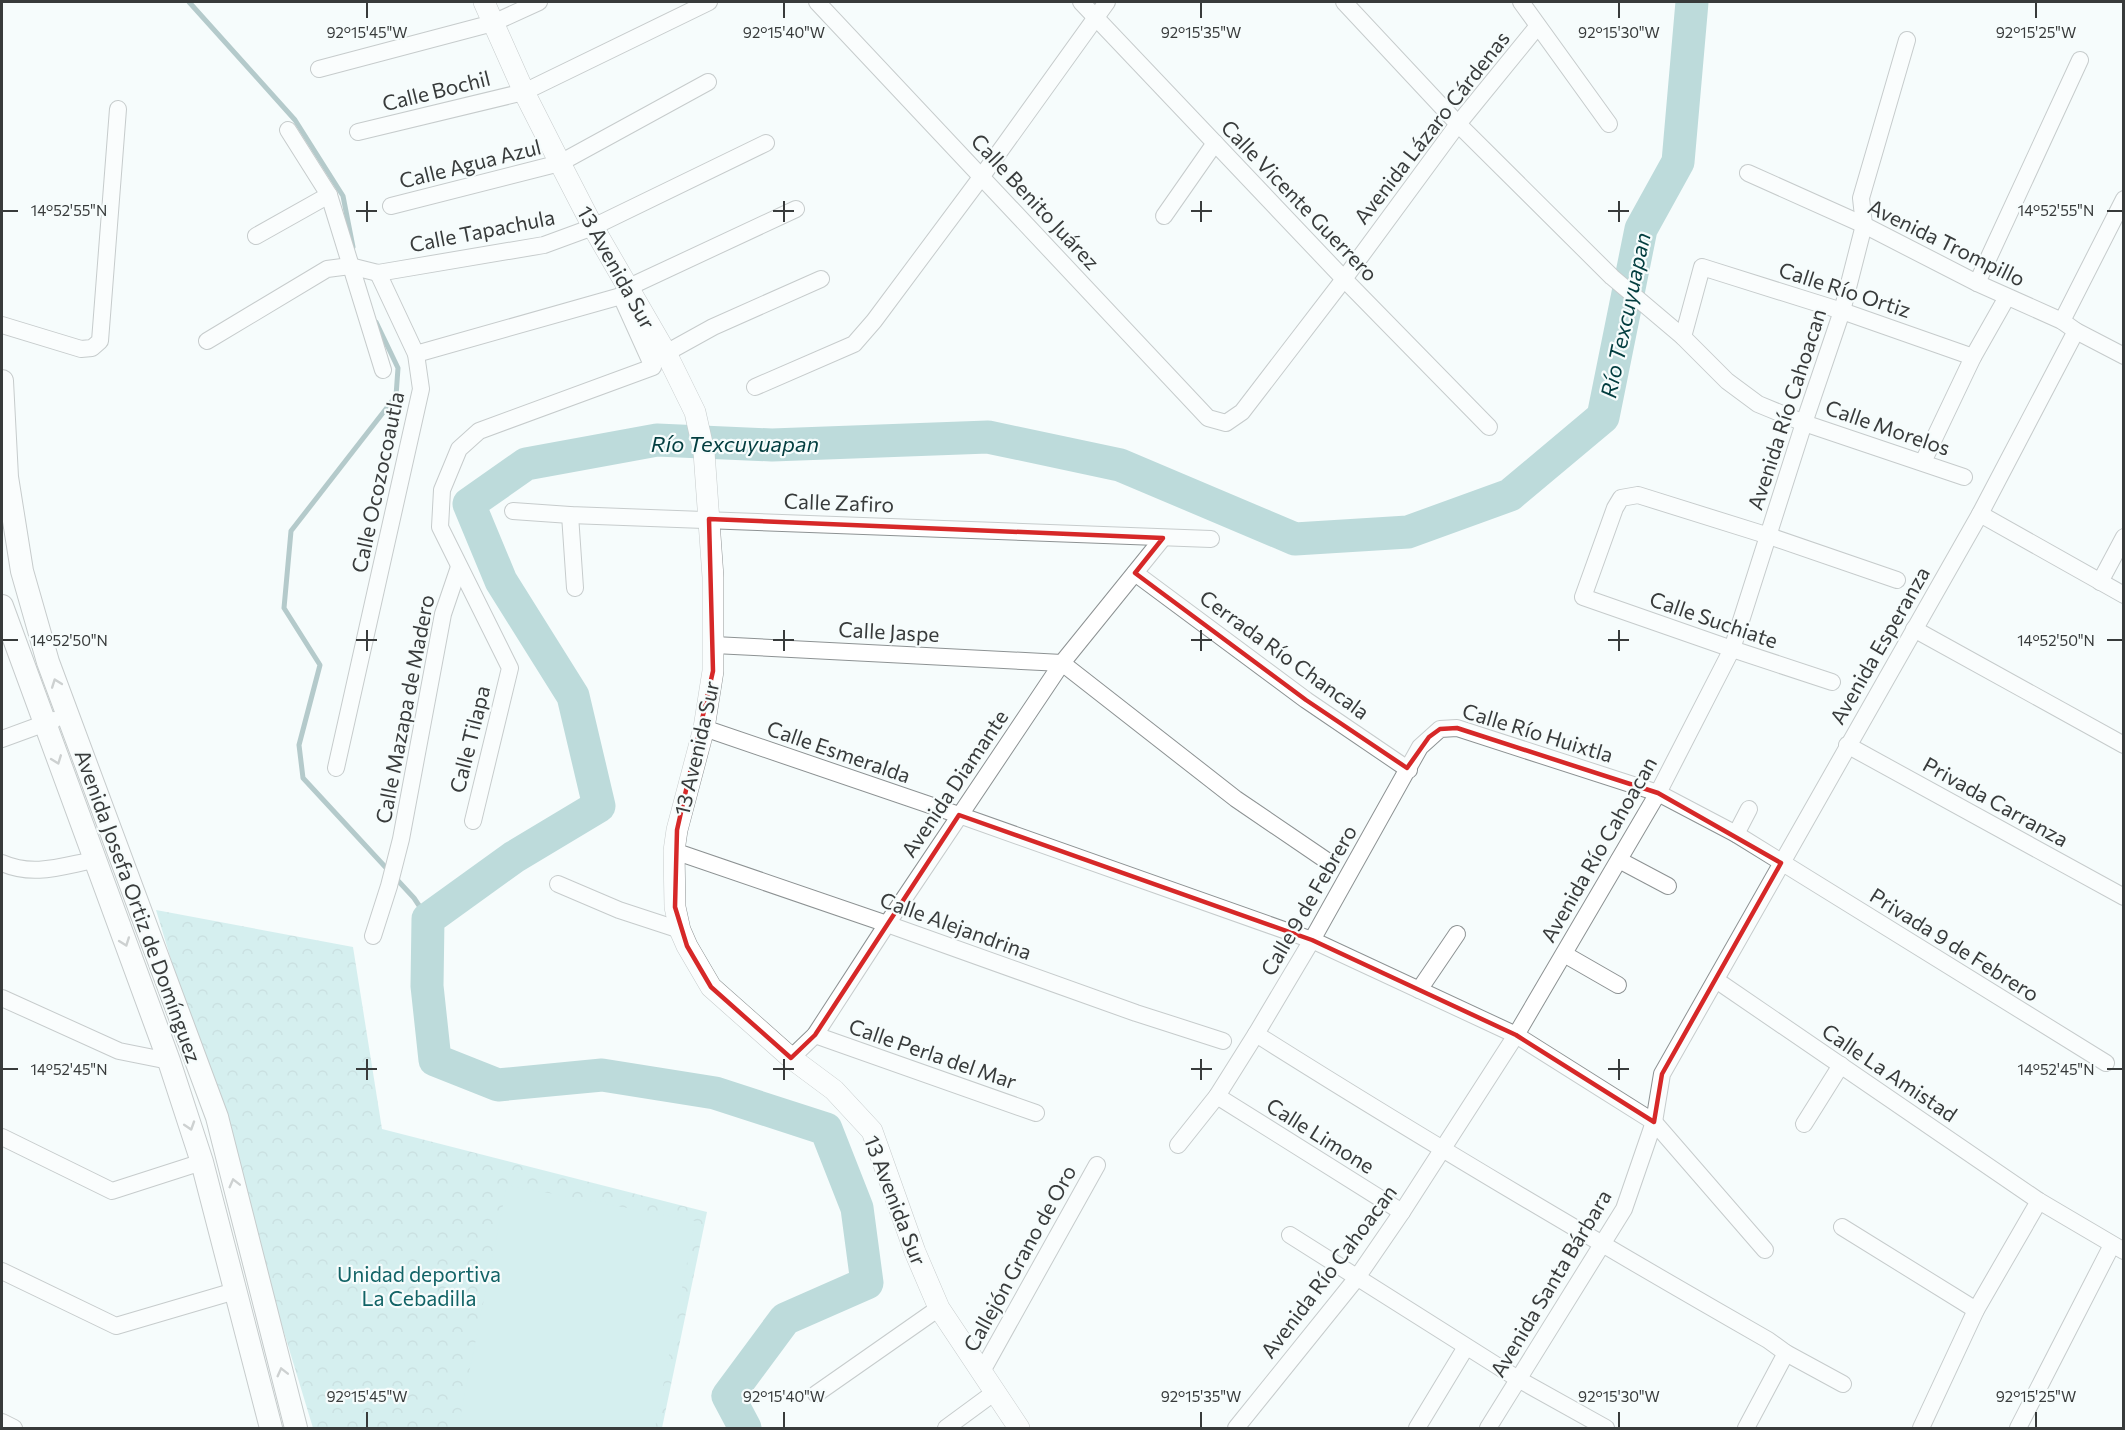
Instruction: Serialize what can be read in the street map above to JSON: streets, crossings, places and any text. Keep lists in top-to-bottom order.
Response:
{
  "streets": {
    "main road": ["Avenida Josefa Ortiz de Domínguez"],
    "street": [
      "Calle Bochil",
      "Avenida Lázaro Cárdenas",
      "Calle Agua Azul",
      "Calle Vicente Guerrero",
      "Calle Benito Juárez",
      "Calle Tapachula",
      "Avenida Trompillo",
      "13 Avenida Sur",
      "Calle Río Ortiz",
      "Avenida Río Cahoacan",
      "Calle Morelos",
      "Calle Ocozocoautla",
      "Calle Zafiro",
      "Calle Suchiate",
      "Calle Jaspe",
      "Avenida Esperanza",
      "Cerrada Río Chancala",
      "Calle Mazapa de Madero",
      "Calle Río Huixtla",
      "Calle Tilapa",
      "Calle Esmeralda",
      "Avenida Diamante",
      "Privada Carranza",
      "Calle 9 de Febrero",
      "Calle Alejandrina",
      "Privada 9 de Febrero",
      "Calle Perla del Mar",
      "Calle La Amistad",
      "Calle Limone",
      "Callejón Grano de Oro",
      "Avenida Santa Bárbara"
    ]
  },
  "crossings": [
    ["Calle Bochil", "13 Avenida Sur"],
    ["Avenida Lázaro Cárdenas", "Calle Vicente Guerrero"],
    ["Avenida Lázaro Cárdenas", "Calle Benito Juárez"],
    ["Avenida Lázaro Cárdenas", "Calle Morelos"],
    ["Calle Agua Azul", "13 Avenida Sur"],
    ["Calle Tapachula", "13 Avenida Sur"],
    ["Calle Tapachula", "Calle Ocozocoautla"],
    ["Avenida Trompillo", "Avenida Río Cahoacan"],
    ["Avenida Trompillo", "Avenida Esperanza"],
    ["13 Avenida Sur", "Calle Zafiro"],
    ["13 Avenida Sur", "Calle Jaspe"],
    ["13 Avenida Sur", "Calle Esmeralda"],
    ["13 Avenida Sur", "Avenida Diamante"],
    ["13 Avenida Sur", "Calle Alejandrina"],
    ["13 Avenida Sur", "Callejón Grano de Oro"],
    ["Calle Río Ortiz", "Avenida Río Cahoacan"],
    ["Calle Río Ortiz", "Calle Morelos"],
    ["Avenida Río Cahoacan", "Calle Morelos"],
    ["Avenida Río Cahoacan", "Calle Suchiate"],
    ["Avenida Río Cahoacan", "Calle Río Huixtla"],
    ["Avenida Río Cahoacan", "Calle Esmeralda"],
    ["Avenida Río Cahoacan", "Calle Limone"],
    ["Calle Zafiro", "Avenida Diamante"],
    ["Calle Jaspe", "Avenida Diamante"],
    ["Avenida Esperanza", "Calle Río Huixtla"],
    ["Avenida Esperanza", "Privada Carranza"],
    ["Avenida Esperanza", "Privada 9 de Febrero"],
    ["Avenida Esperanza", "Calle La Amistad"],
    ["Avenida Esperanza", "Avenida Santa Bárbara"],
    ["Cerrada Río Chancala", "Avenida Diamante"],
    ["Cerrada Río Chancala", "Calle 9 de Febrero"],
    ["Calle Mazapa de Madero", "Calle Tilapa"],
    ["Calle Río Huixtla", "Calle 9 de Febrero"],
    ["Calle Río Huixtla", "Privada 9 de Febrero"],
    ["Calle Esmeralda", "Avenida Diamante"],
    ["Calle Esmeralda", "Calle 9 de Febrero"],
    ["Calle Esmeralda", "Avenida Santa Bárbara"],
    ["Avenida Diamante", "Calle Alejandrina"],
    ["Avenida Diamante", "Calle Perla del Mar"],
    ["Calle 9 de Febrero", "Calle Limone"],
    ["Calle La Amistad", "Avenida Santa Bárbara"]
  ],
  "water": ["Río Texcuyuapan"],
  "parks": ["Unidad deportiva La Cebadilla"],
  "coordinates": [
    "92°15'45\"W",
    "92°15'40\"W",
    "92°15'35\"W",
    "92°15'30\"W",
    "92°15'25\"W",
    "14°52'55\"N",
    "14°52'50\"N",
    "14°52'45\"N"
  ]
}
